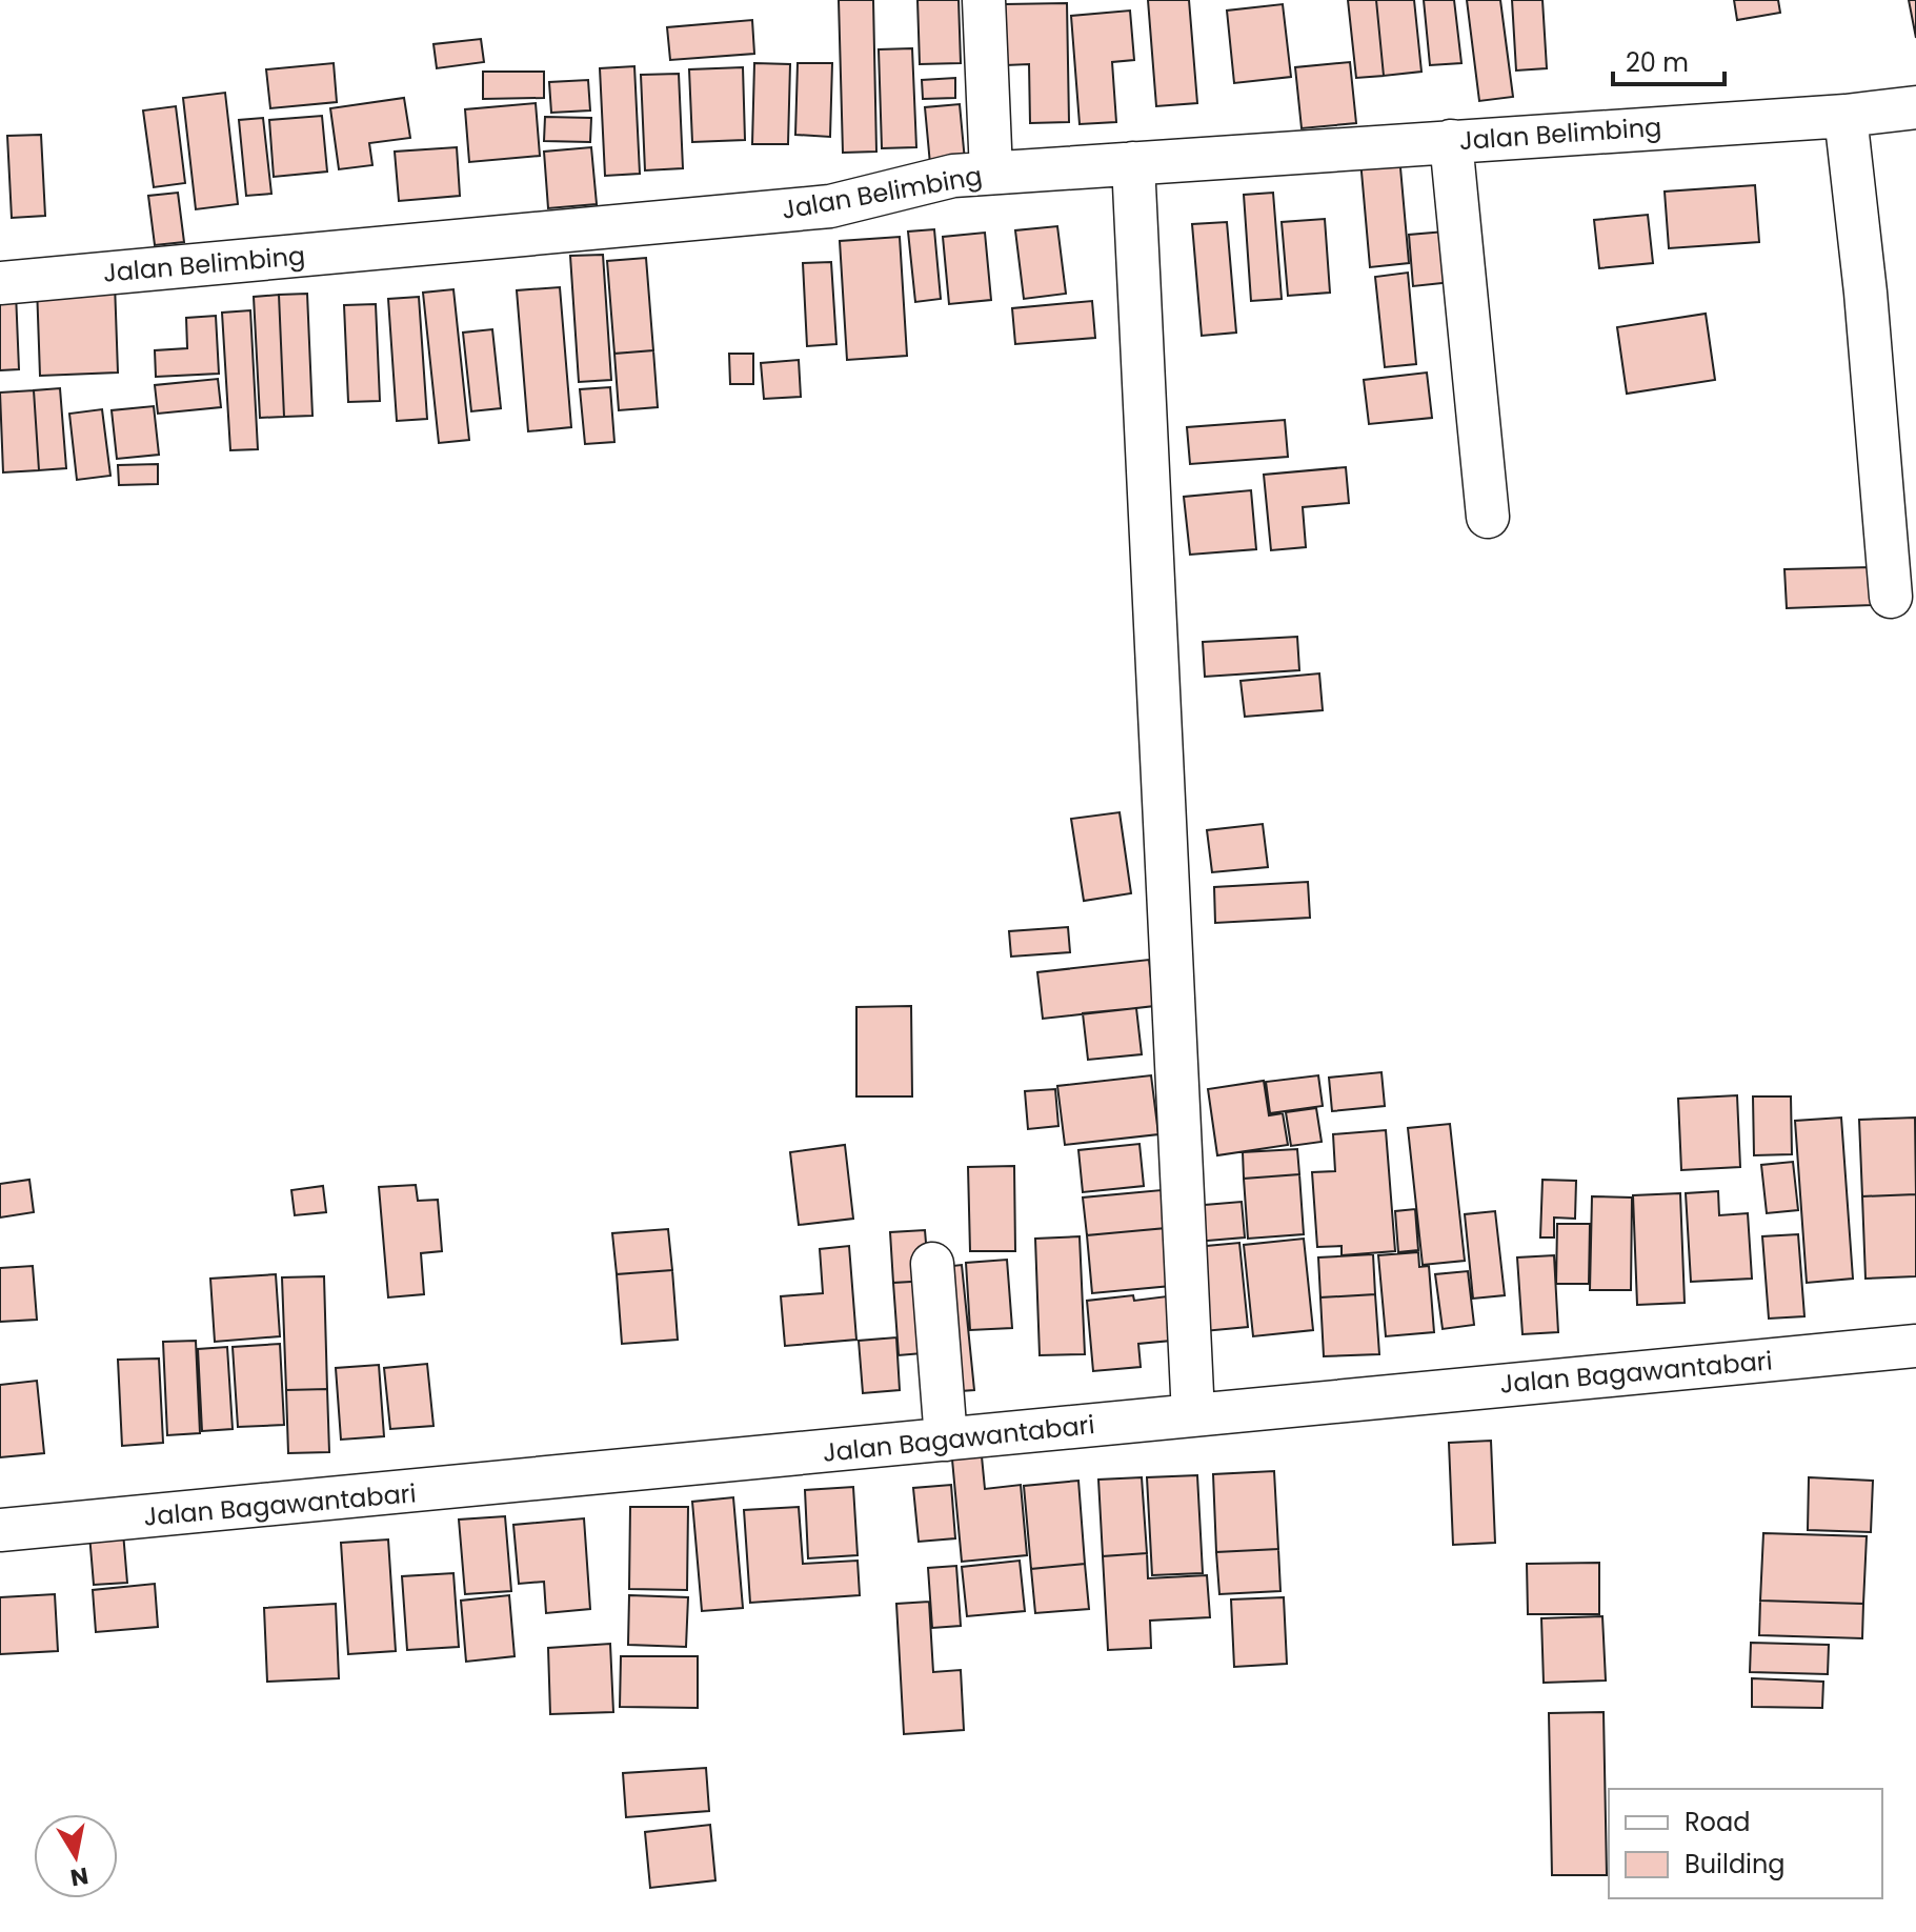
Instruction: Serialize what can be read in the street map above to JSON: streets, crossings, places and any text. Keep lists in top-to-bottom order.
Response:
{
  "streets": {
    "street": ["Jalan Belimbing", "Jalan Bagawantabari"]
  },
  "legend": ["Road", "Building"],
  "scale_bar": "20 m",
  "north": "bottom"
}
